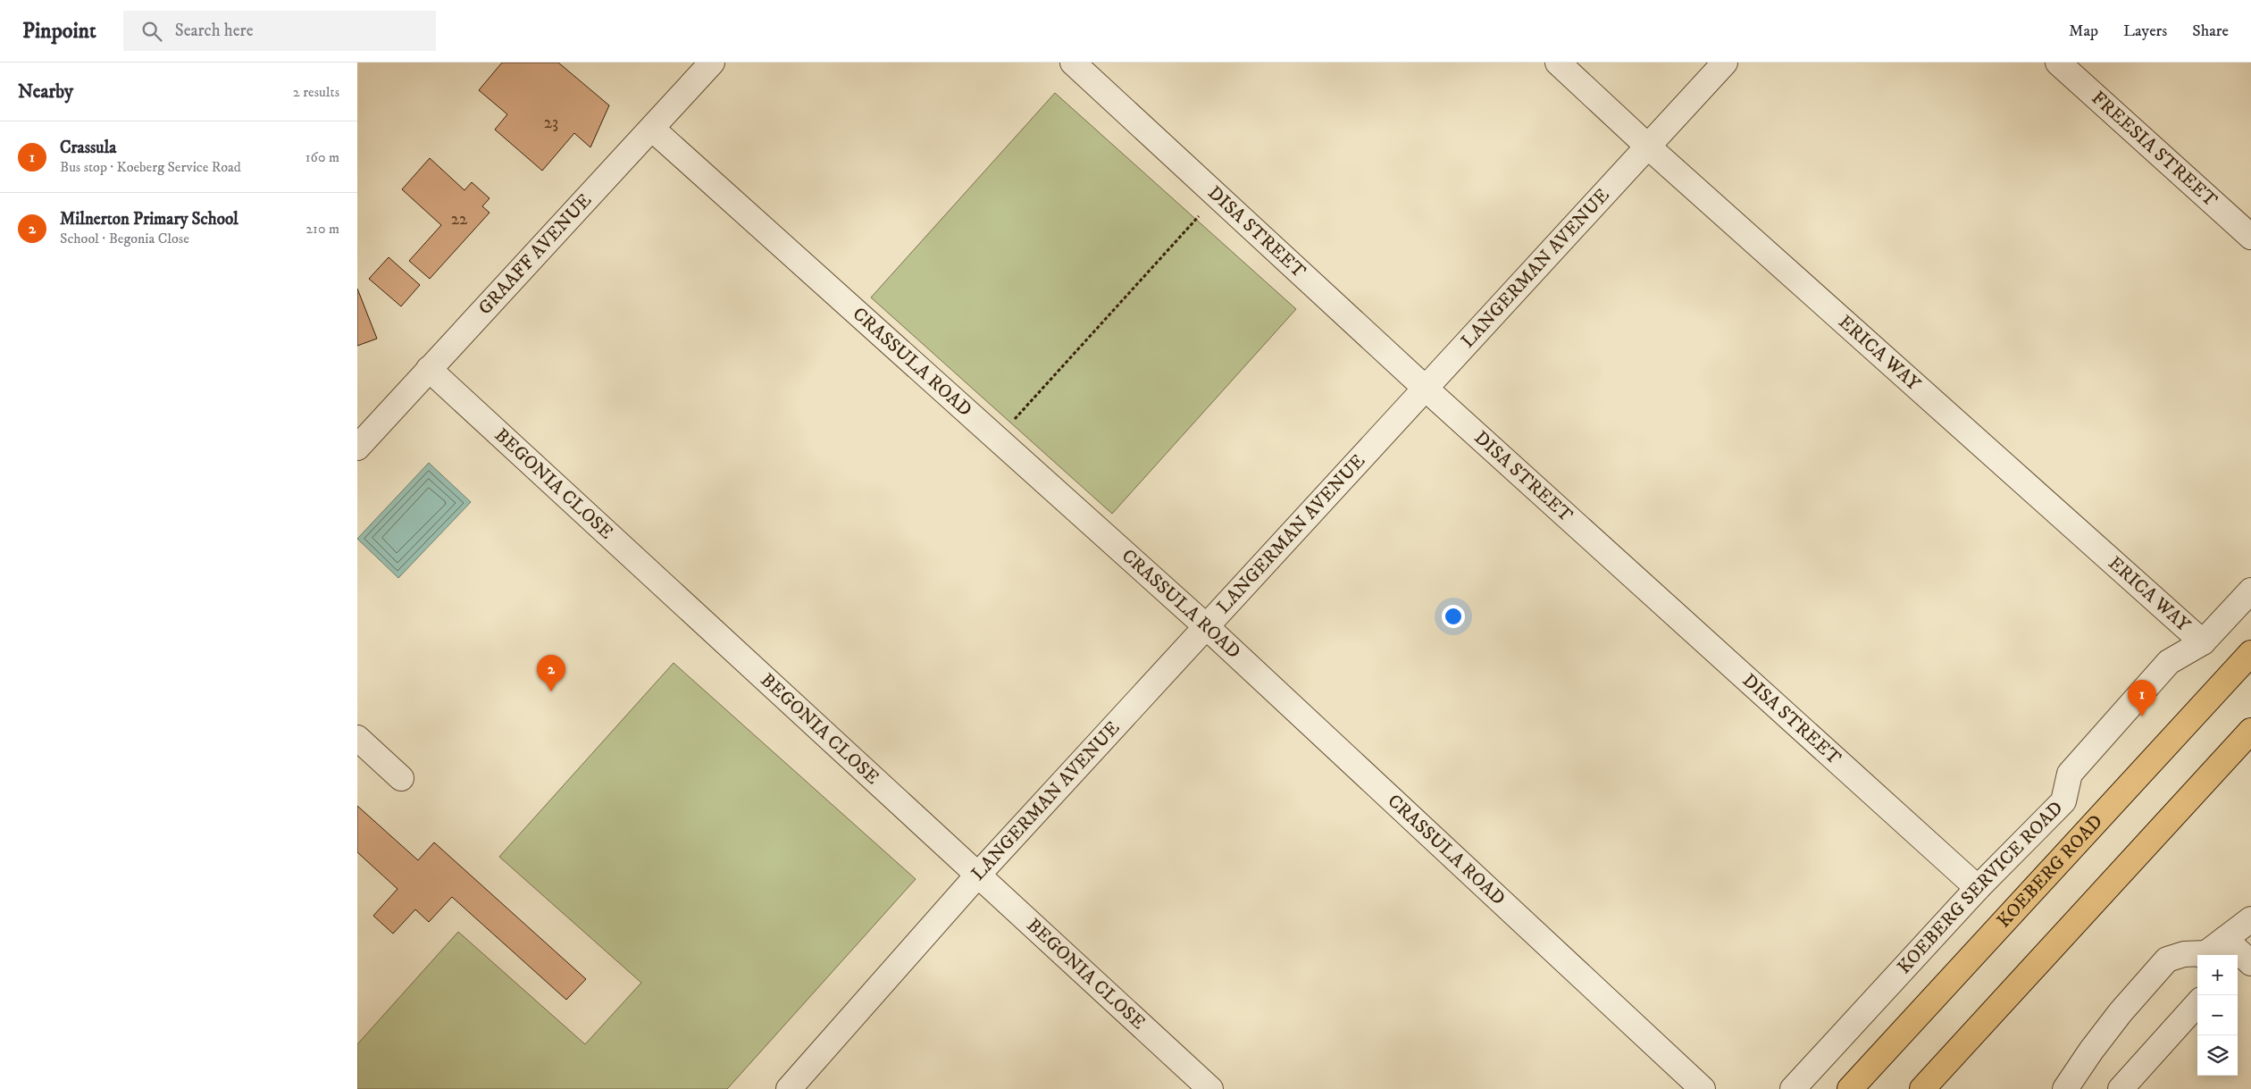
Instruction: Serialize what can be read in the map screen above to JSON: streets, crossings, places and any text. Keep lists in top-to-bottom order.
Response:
{
  "streets": {
    "main road": ["KOEBERG ROAD"],
    "street": [
      "FREESIA STREET",
      "DISA STREET",
      "GRAAFF AVENUE",
      "LANGERMAN AVENUE",
      "ERICA WAY",
      "CRASSULA ROAD",
      "BEGONIA CLOSE",
      "KOEBERG SERVICE ROAD"
    ]
  },
  "crossings": [
    ["DISA STREET", "LANGERMAN AVENUE"],
    ["DISA STREET", "KOEBERG SERVICE ROAD"],
    ["GRAAFF AVENUE", "CRASSULA ROAD"],
    ["GRAAFF AVENUE", "BEGONIA CLOSE"],
    ["LANGERMAN AVENUE", "ERICA WAY"],
    ["LANGERMAN AVENUE", "CRASSULA ROAD"],
    ["LANGERMAN AVENUE", "BEGONIA CLOSE"],
    ["ERICA WAY", "KOEBERG SERVICE ROAD"]
  ],
  "house_numbers": ["23", "22"],
  "page": {
    "header": "Pinpoint",
    "search": "Search here",
    "nav": ["Map", "Layers", "Share"],
    "heading": ["Nearby", "2 results"],
    "list": [
      {
        "mark": "1",
        "name": "Crassula",
        "note": "Bus stop · Koeberg Service Road",
        "value": "160 m"
      },
      {
        "mark": "2",
        "name": "Milnerton Primary School",
        "note": "School · Begonia Close",
        "value": "210 m"
      }
    ],
    "pins": ["2", "1"],
    "map_buttons": ["+", "−"]
  }
}
